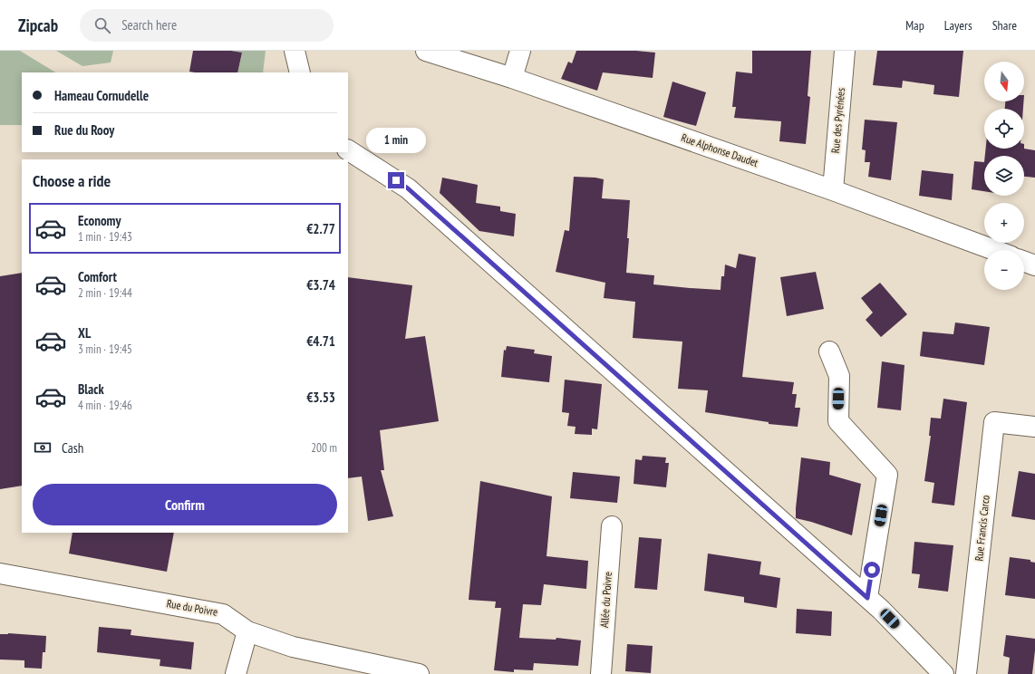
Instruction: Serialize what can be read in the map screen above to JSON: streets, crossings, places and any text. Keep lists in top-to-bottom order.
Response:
{
  "streets": {
    "street": [
      "Rue des Pyrénées",
      "Rue Alphonse Daudet",
      "Rue Francis Carco",
      "Allée du Poivre",
      "Rue du Poivre"
    ]
  },
  "crossings": [
    ["Rue des Pyrénées", "Rue Alphonse Daudet"]
  ],
  "north": "bottom",
  "page": {
    "header": "Zipcab",
    "search": "Search here",
    "nav": ["Map", "Layers", "Share"],
    "map_buttons": ["+", "−"],
    "banner": ["Hameau Cornudelle", "Rue du Rooy"],
    "bubble": "1 min",
    "heading": "Choose a ride",
    "list": [
      {
        "name": "Economy",
        "note": "1 min · 19:43",
        "value": "€2.77"
      },
      {
        "name": "Comfort",
        "note": "2 min · 19:44",
        "value": "€3.74"
      },
      {
        "name": "XL",
        "note": "3 min · 19:45",
        "value": "€4.71"
      },
      {
        "name": "Black",
        "note": "4 min · 19:46",
        "value": "€3.53"
      }
    ],
    "pay": ["Cash", "200 m"],
    "buttons": "Confirm"
  }
}
